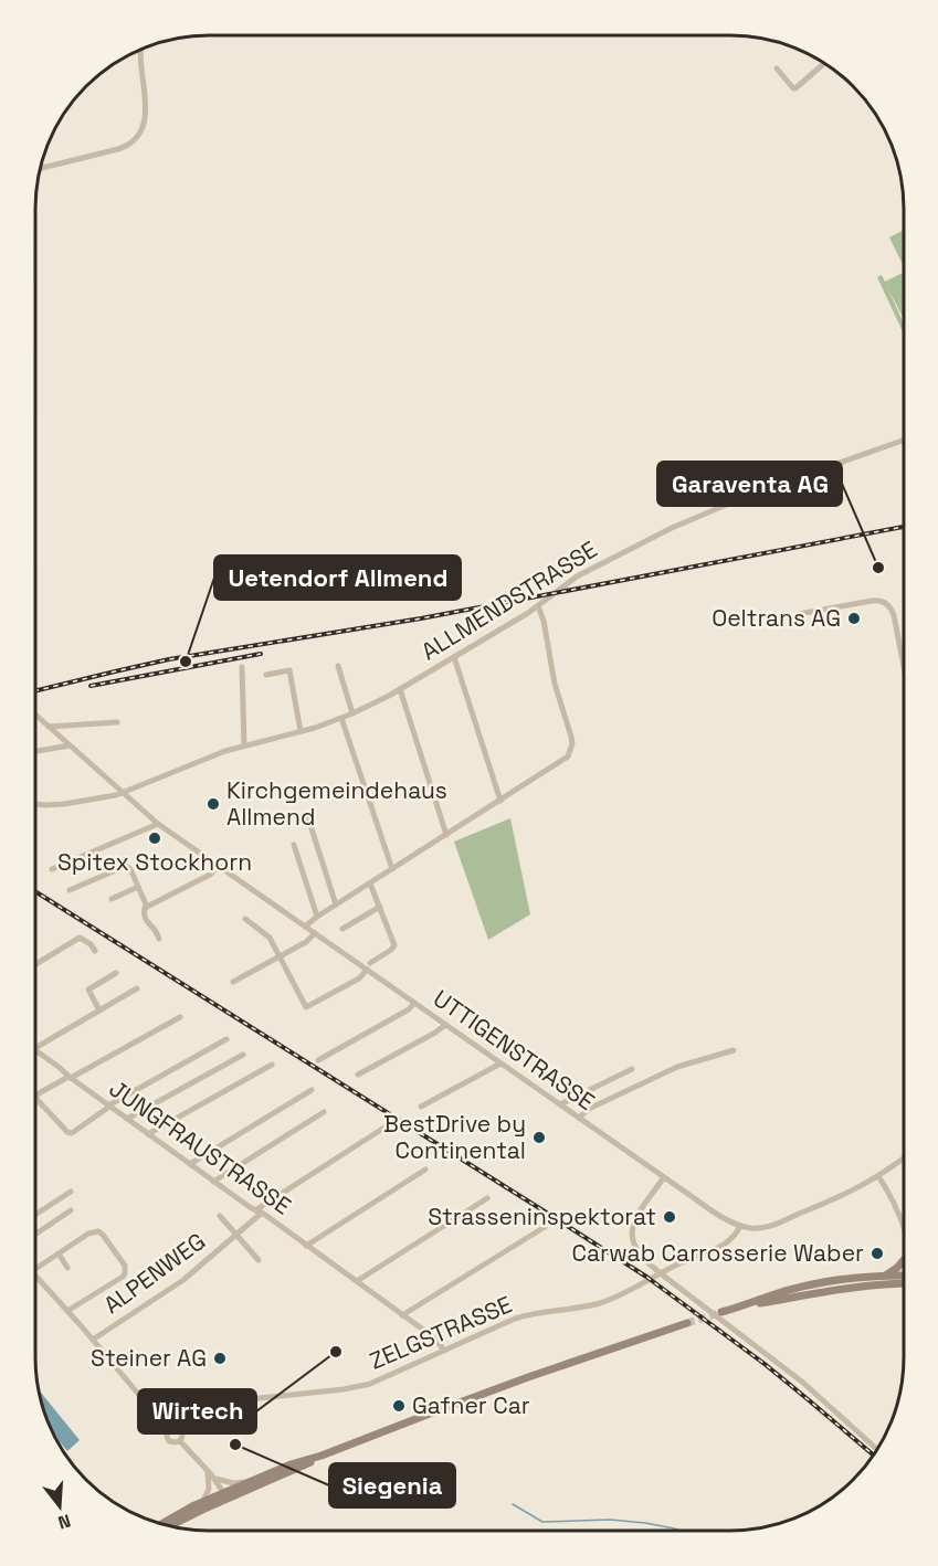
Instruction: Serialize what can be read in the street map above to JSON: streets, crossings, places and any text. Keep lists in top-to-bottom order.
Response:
{
  "streets": {
    "street": [
      "ALLMENDSTRASSE",
      "UTTIGENSTRASSE",
      "JUNGFRAUSTRASSE",
      "ALPENWEG",
      "ZELGSTRASSE"
    ]
  },
  "crossings": [
    ["ALLMENDSTRASSE", "UTTIGENSTRASSE"],
    ["JUNGFRAUSTRASSE", "ALPENWEG"],
    ["JUNGFRAUSTRASSE", "ZELGSTRASSE"]
  ],
  "places": [
    "Garaventa AG",
    "Oeltrans AG",
    "Uetendorf Allmend",
    "Kirchgemeindehaus Allmend",
    "Spitex Stockhorn",
    "BestDrive by Continental",
    "Strasseninspektorat",
    "Carwab Carrosserie Waber",
    "Wirtech",
    "Steiner AG",
    "Gafner Car",
    "Siegenia"
  ],
  "north": "bottom"
}
